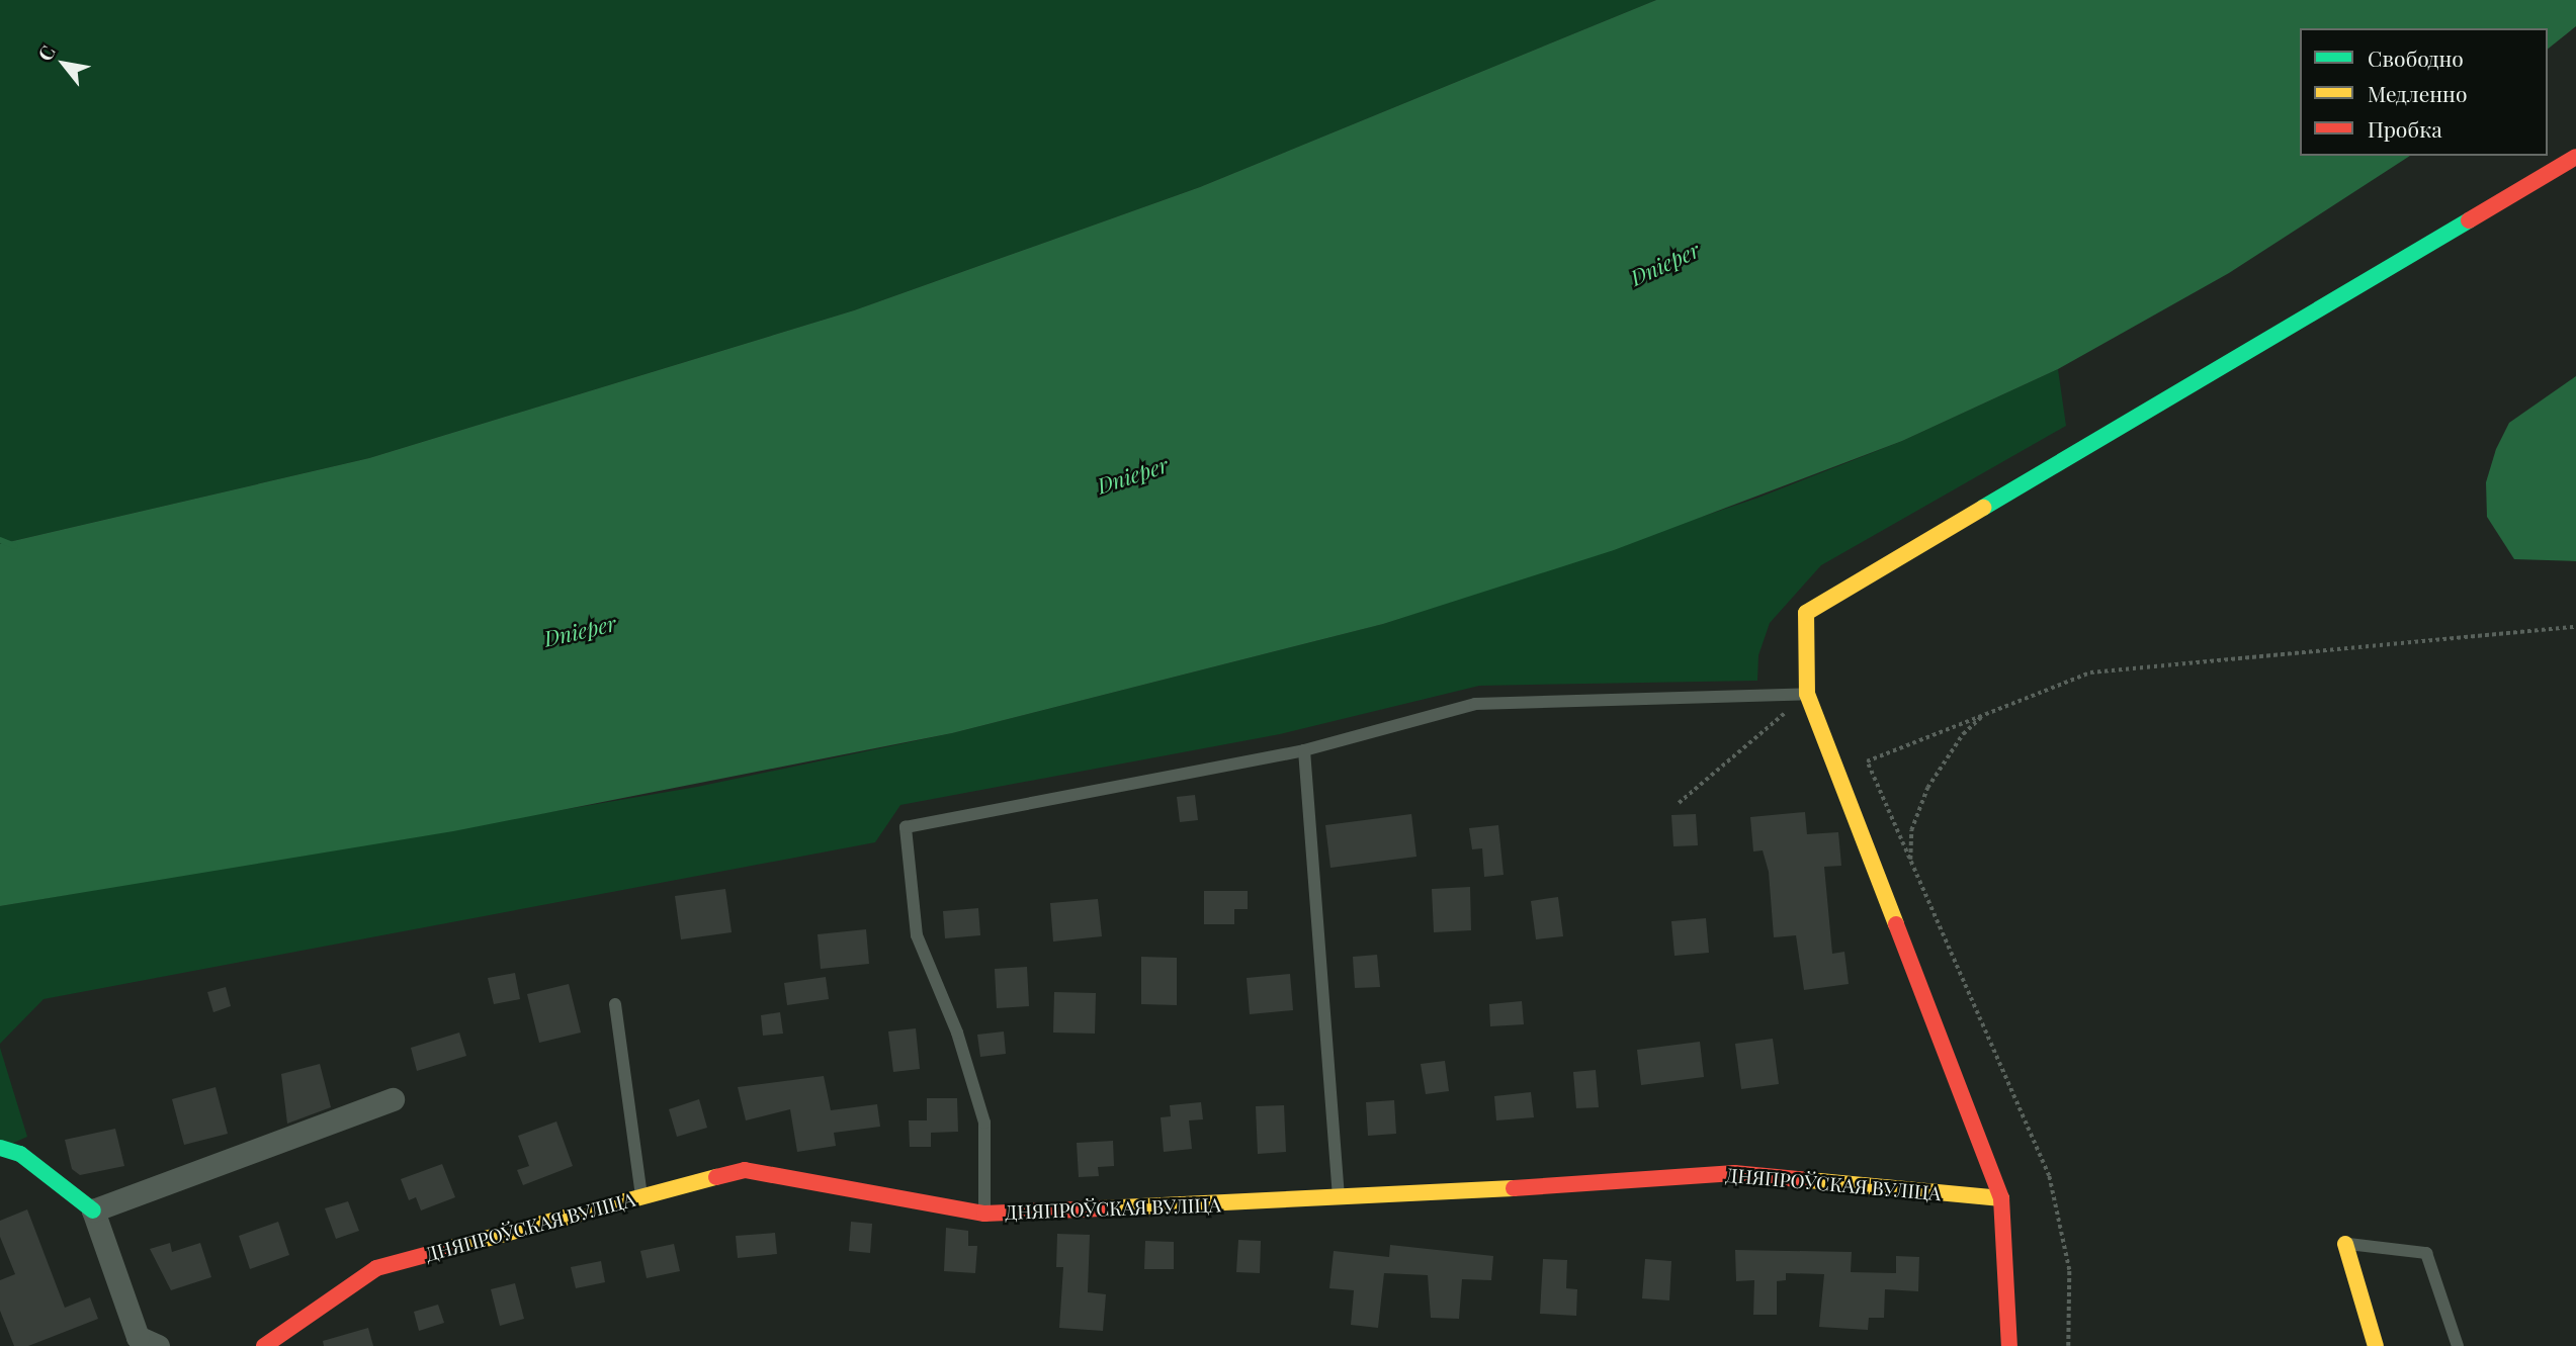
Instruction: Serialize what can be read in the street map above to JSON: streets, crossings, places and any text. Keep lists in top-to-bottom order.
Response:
{
  "streets": {
    "street": ["ДНЯПРОЎСКАЯ ВУЛІЦА"]
  },
  "water": ["Dnieper"],
  "legend": ["Свободно", "Медленно", "Пробка"],
  "north": "top left"
}
